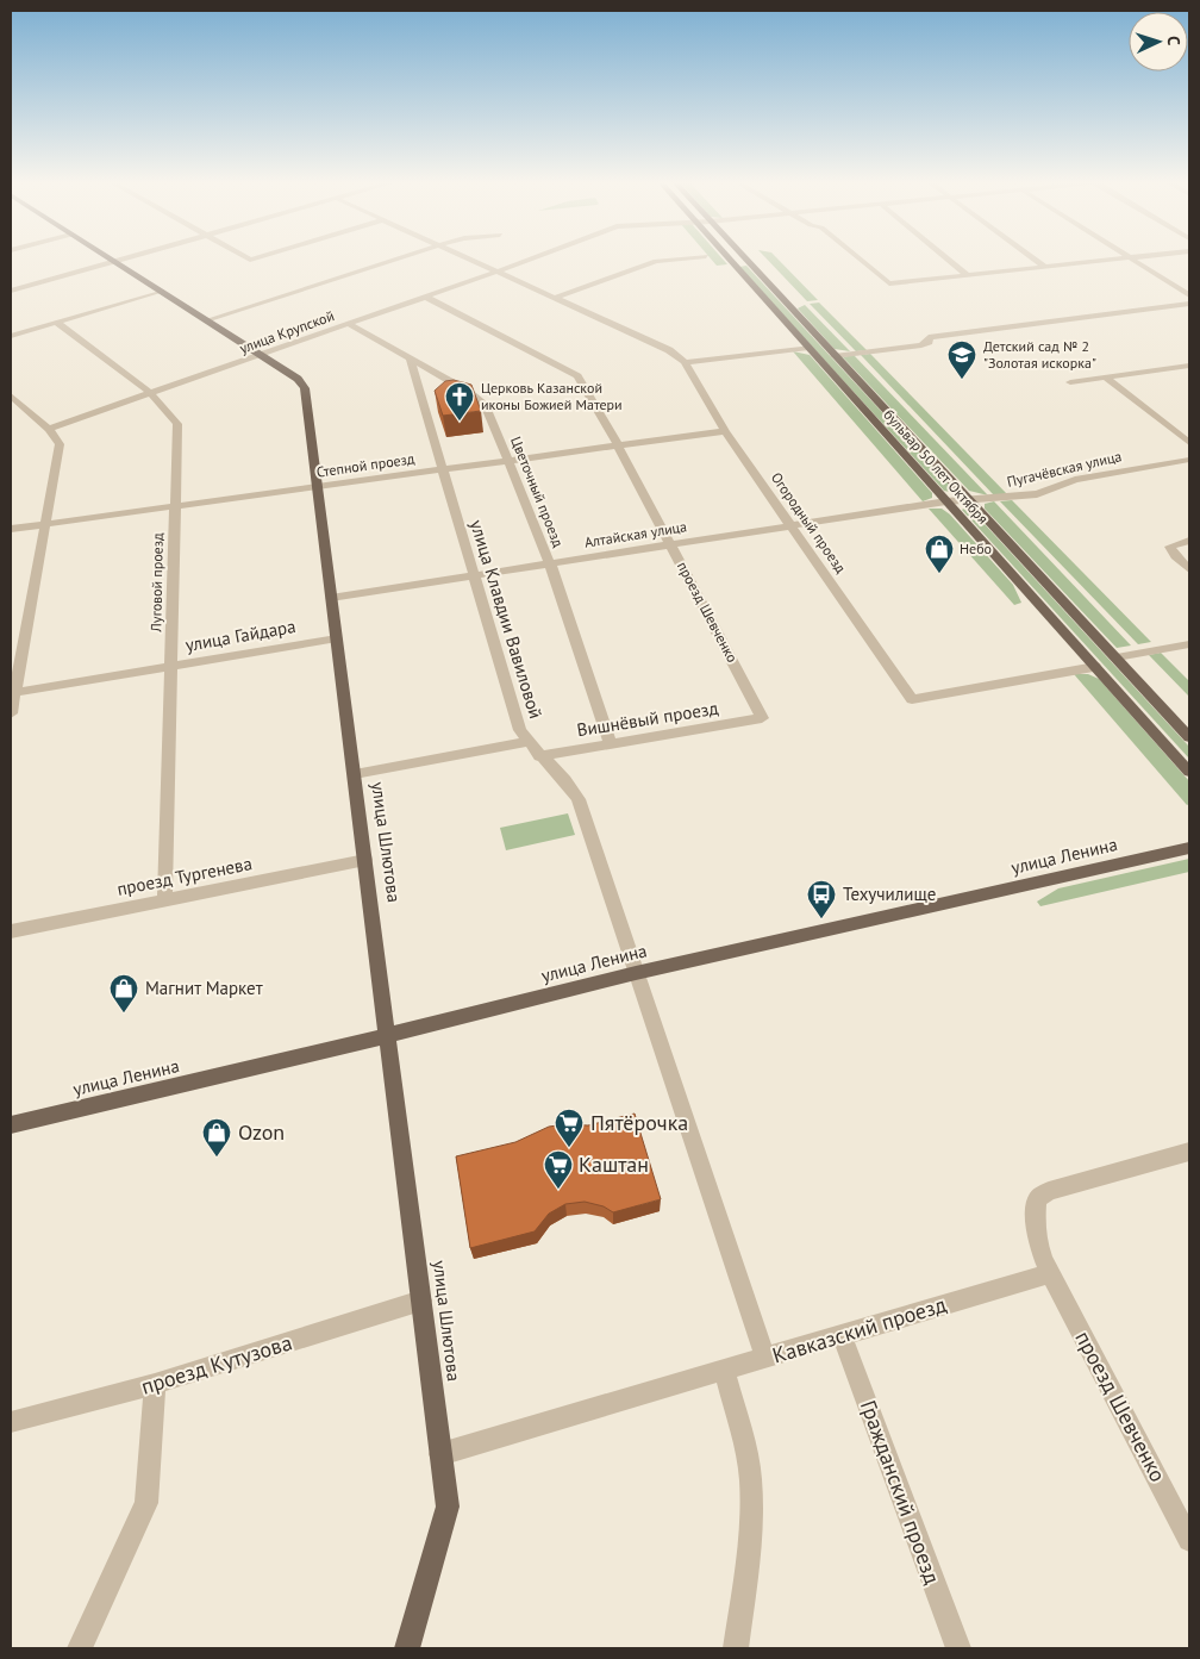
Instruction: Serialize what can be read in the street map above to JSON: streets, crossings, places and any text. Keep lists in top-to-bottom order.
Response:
{
  "streets": {
    "main road": ["бульвар 50 лет Октября", "улица Шлютова", "улица Ленина"],
    "street": [
      "улица Крупской",
      "Степной проезд",
      "Пугачёвская улица",
      "Цветочный проезд",
      "Огородный проезд",
      "Алтайская улица",
      "Луговой проезд",
      "проезд Шевченко",
      "улица Клавдии Вавиловой",
      "улица Гайдара",
      "Вишнёвый проезд",
      "проезд Тургенева",
      "Кавказский проезд",
      "проезд Кутузова",
      "Гражданский проезд"
    ]
  },
  "crossings": [
    ["улица Крупской", "Цветочный проезд"],
    ["улица Крупской", "Луговой проезд"],
    ["улица Крупской", "проезд Шевченко"],
    ["улица Крупской", "улица Шлютова"],
    ["Степной проезд", "Цветочный проезд"],
    ["Степной проезд", "Огородный проезд"],
    ["Степной проезд", "Луговой проезд"],
    ["Степной проезд", "проезд Шевченко"],
    ["Степной проезд", "улица Клавдии Вавиловой"],
    ["Степной проезд", "улица Шлютова"],
    ["бульвар 50 лет Октября", "Пугачёвская улица"],
    ["бульвар 50 лет Октября", "Огородный проезд"],
    ["бульвар 50 лет Октября", "Алтайская улица"],
    ["Пугачёвская улица", "Алтайская улица"],
    ["Цветочный проезд", "Алтайская улица"],
    ["Цветочный проезд", "улица Клавдии Вавиловой"],
    ["Цветочный проезд", "Вишнёвый проезд"],
    ["Огородный проезд", "Алтайская улица"],
    ["Алтайская улица", "проезд Шевченко"],
    ["Алтайская улица", "улица Клавдии Вавиловой"],
    ["Алтайская улица", "улица Шлютова"],
    ["Луговой проезд", "улица Гайдара"],
    ["Луговой проезд", "проезд Тургенева"],
    ["проезд Шевченко", "Вишнёвый проезд"],
    ["проезд Шевченко", "Кавказский проезд"],
    ["улица Клавдии Вавиловой", "Вишнёвый проезд"],
    ["улица Клавдии Вавиловой", "улица Ленина"],
    ["улица Клавдии Вавиловой", "Кавказский проезд"],
    ["улица Гайдара", "улица Шлютова"],
    ["улица Шлютова", "улица Ленина"],
    ["улица Шлютова", "проезд Тургенева"],
    ["улица Шлютова", "Кавказский проезд"],
    ["улица Шлютова", "проезд Кутузова"],
    ["Кавказский проезд", "Гражданский проезд"]
  ],
  "places": {
    "school or university": ["Детский сад № 2 \"Золотая искорка\""],
    "church": ["Церковь Казанской иконы Божией Матери"],
    "shop": ["Небо", "Магнит Маркет", "Ozon"],
    "bus stop": ["Техучилище"],
    "supermarket": ["Пятёрочка", "Каштан"]
  },
  "north": "right"
}
